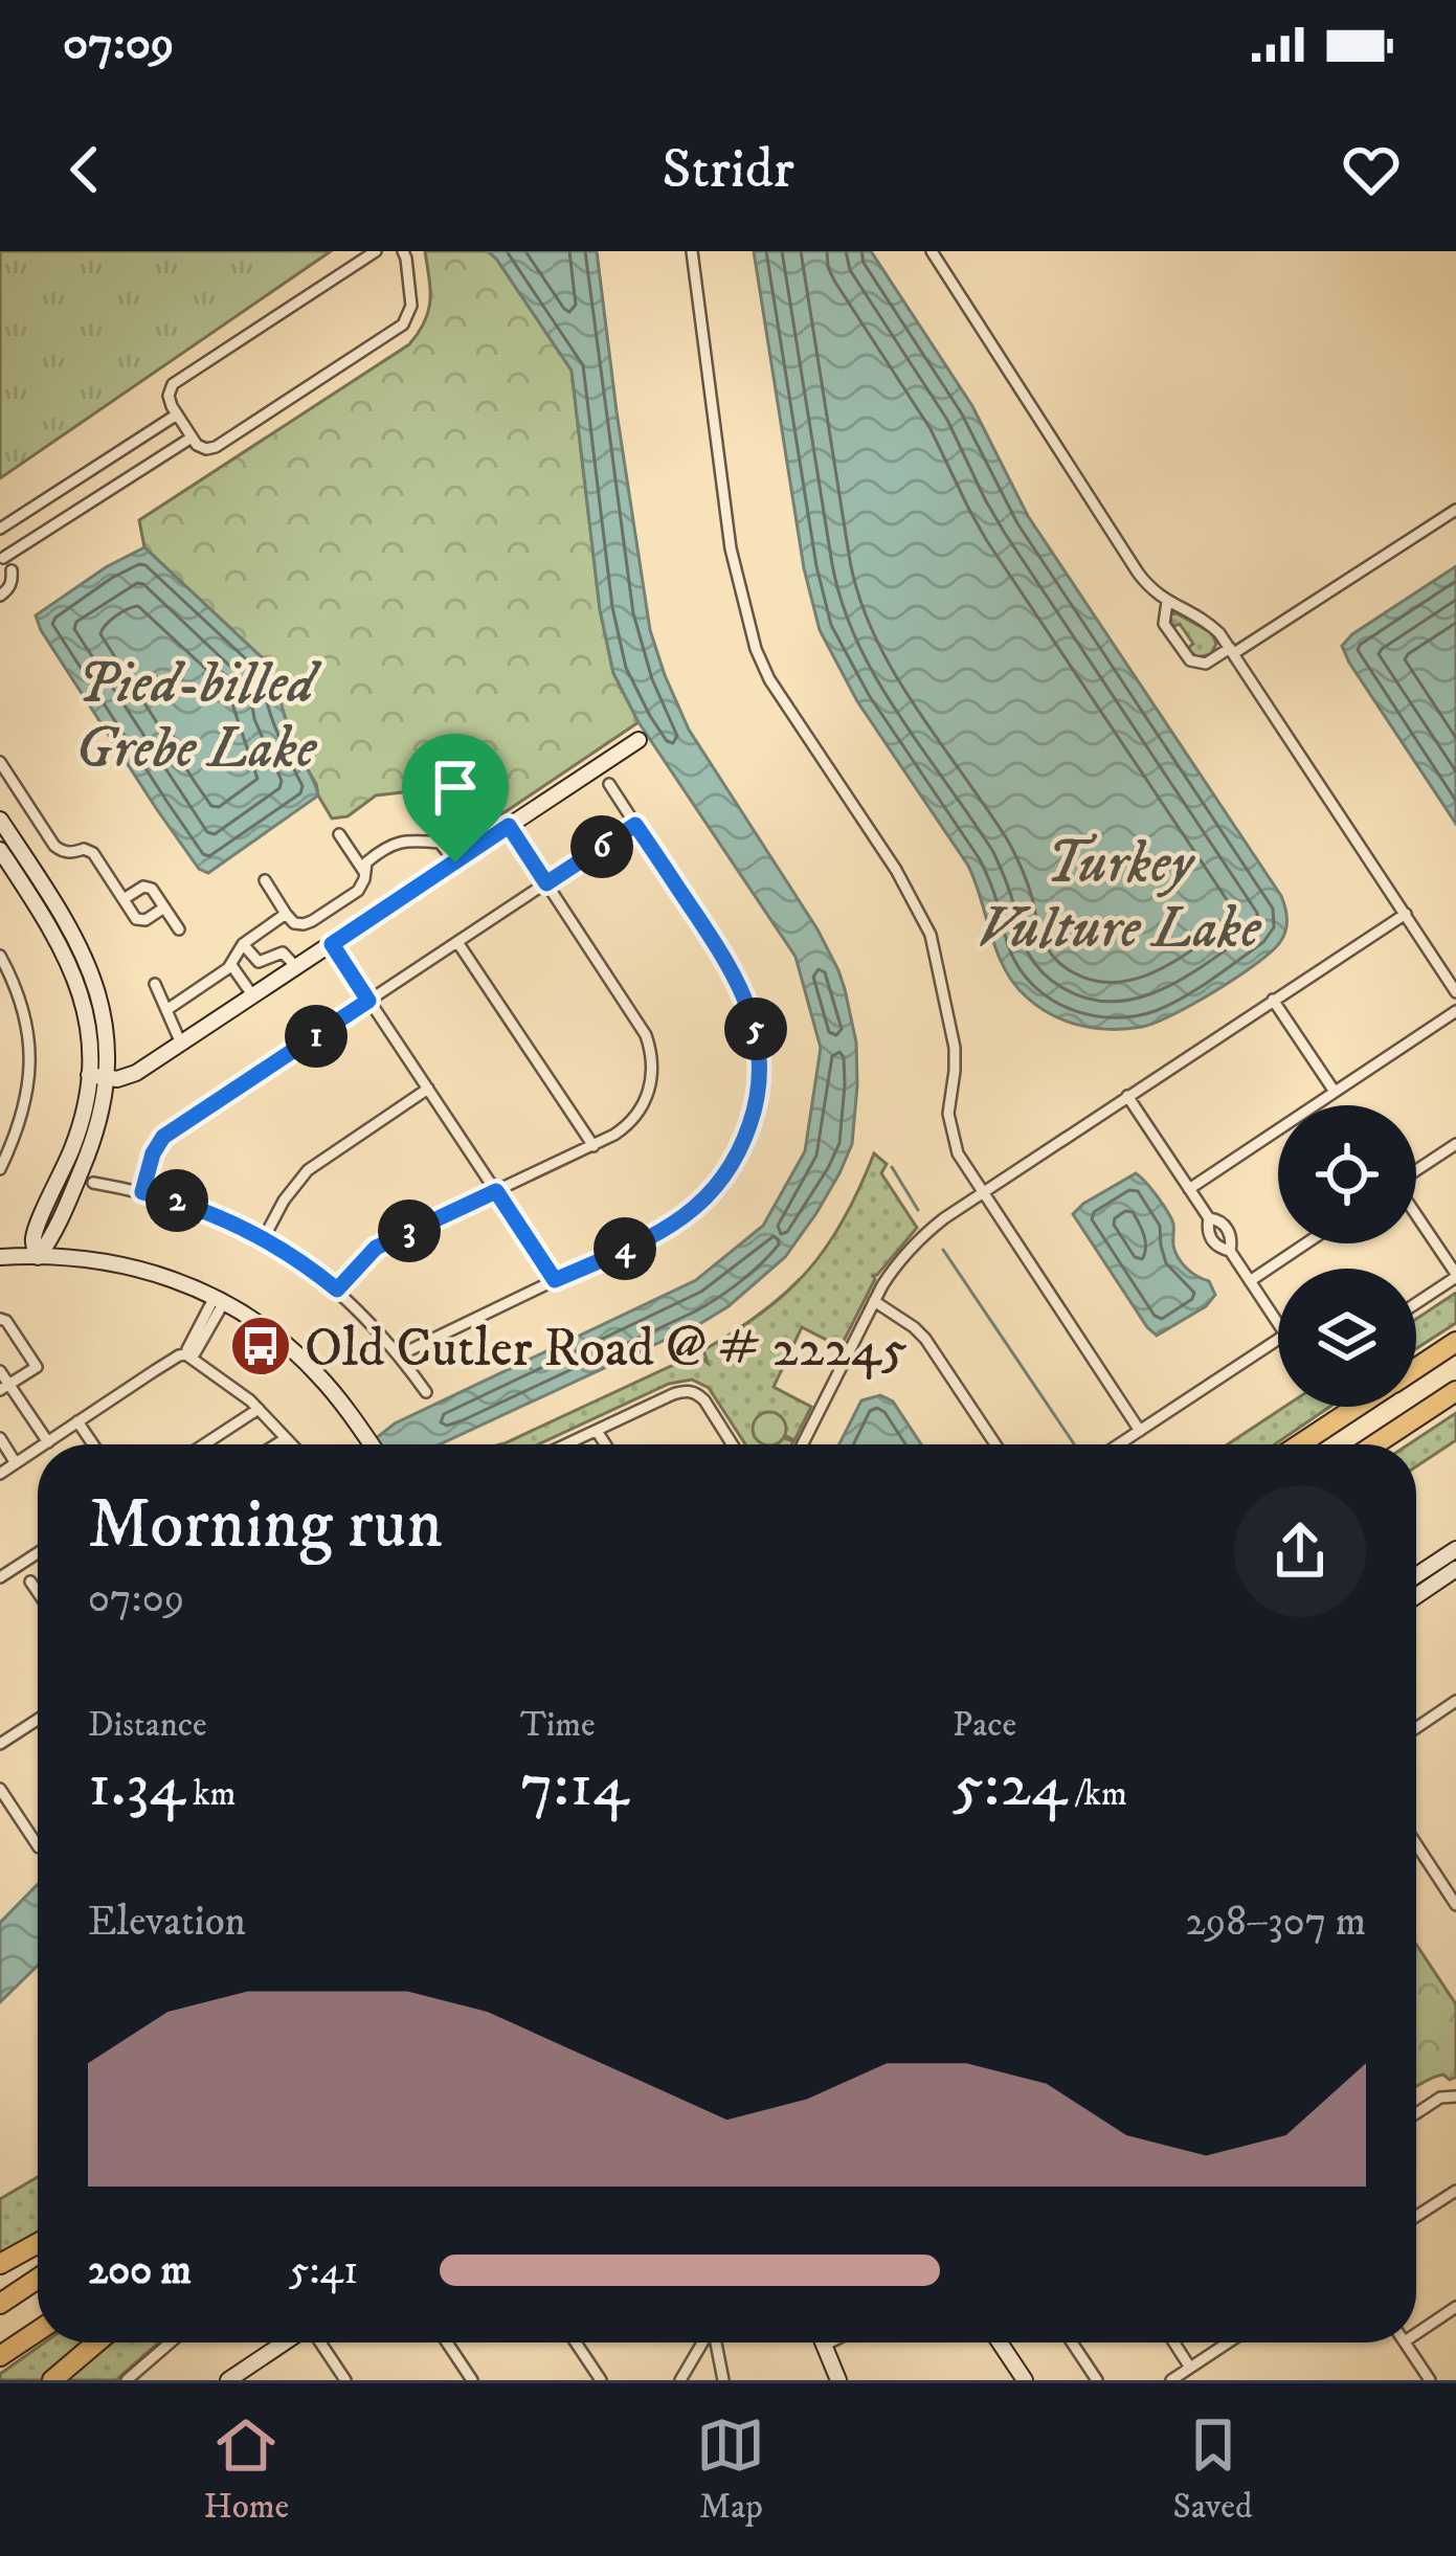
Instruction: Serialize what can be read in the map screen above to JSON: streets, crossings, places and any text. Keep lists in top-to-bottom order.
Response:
{
  "water": ["Pied-billed Grebe Lake", "Turkey Vulture Lake"],
  "places": {
    "bus stop": ["Old Cutler Road @ # 22245"]
  },
  "page": {
    "status": "07:09",
    "header": "Stridr",
    "pins": [
      "6",
      "5",
      "1",
      "2",
      "3",
      "4"
    ],
    "heading": ["Morning run", "07:09"],
    "stats": [
      ["Distance", "1.34 km"],
      ["Time", "7:14"],
      ["Pace", "5:24 /km"]
    ],
    "chart": ["Elevation", "298–307 m"],
    "list": [
      {
        "name": "200 m",
        "note": "5:41"
      }
    ],
    "tabs": ["Home", "Map", "Saved"]
  }
}
